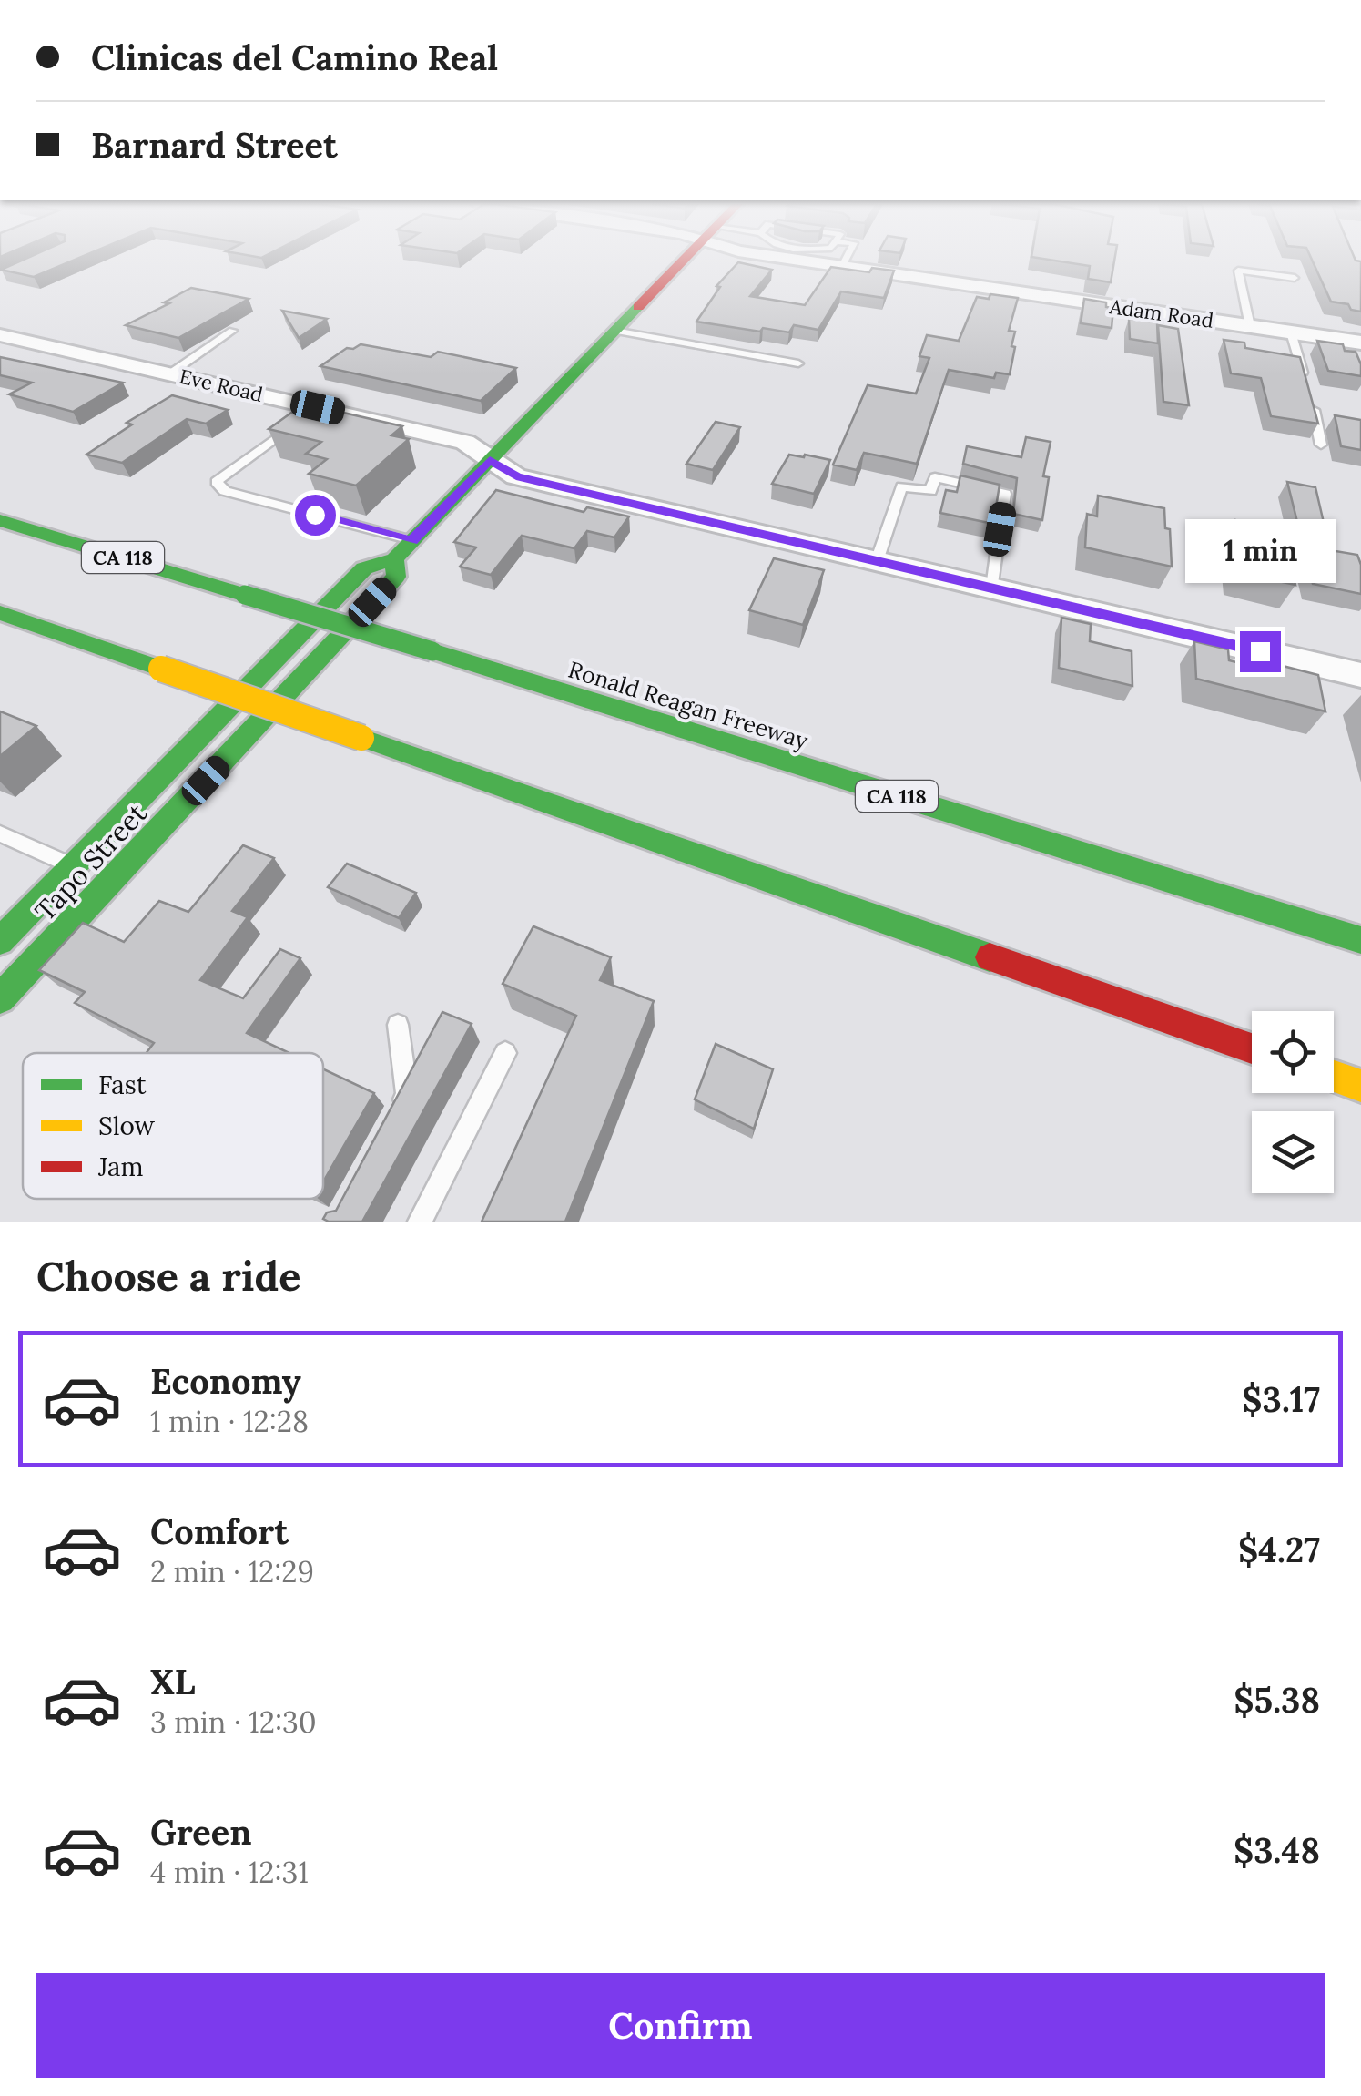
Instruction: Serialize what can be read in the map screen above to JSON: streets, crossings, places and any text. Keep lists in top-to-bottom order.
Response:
{
  "streets": {
    "main road": ["CA 118", "Ronald Reagan Freeway", "Tapo Street"],
    "street": ["Adam Road", "Eve Road"]
  },
  "crossings": [
    ["Eve Road", "Tapo Street"]
  ],
  "legend": ["Fast", "Slow", "Jam"],
  "page": {
    "banner": ["Clinicas del Camino Real", "Barnard Street"],
    "bubble": "1 min",
    "heading": "Choose a ride",
    "list": [
      {
        "name": "Economy",
        "note": "1 min · 12:28",
        "value": "$3.17"
      },
      {
        "name": "Comfort",
        "note": "2 min · 12:29",
        "value": "$4.27"
      },
      {
        "name": "XL",
        "note": "3 min · 12:30",
        "value": "$5.38"
      },
      {
        "name": "Green",
        "note": "4 min · 12:31",
        "value": "$3.48"
      }
    ],
    "buttons": "Confirm"
  }
}
